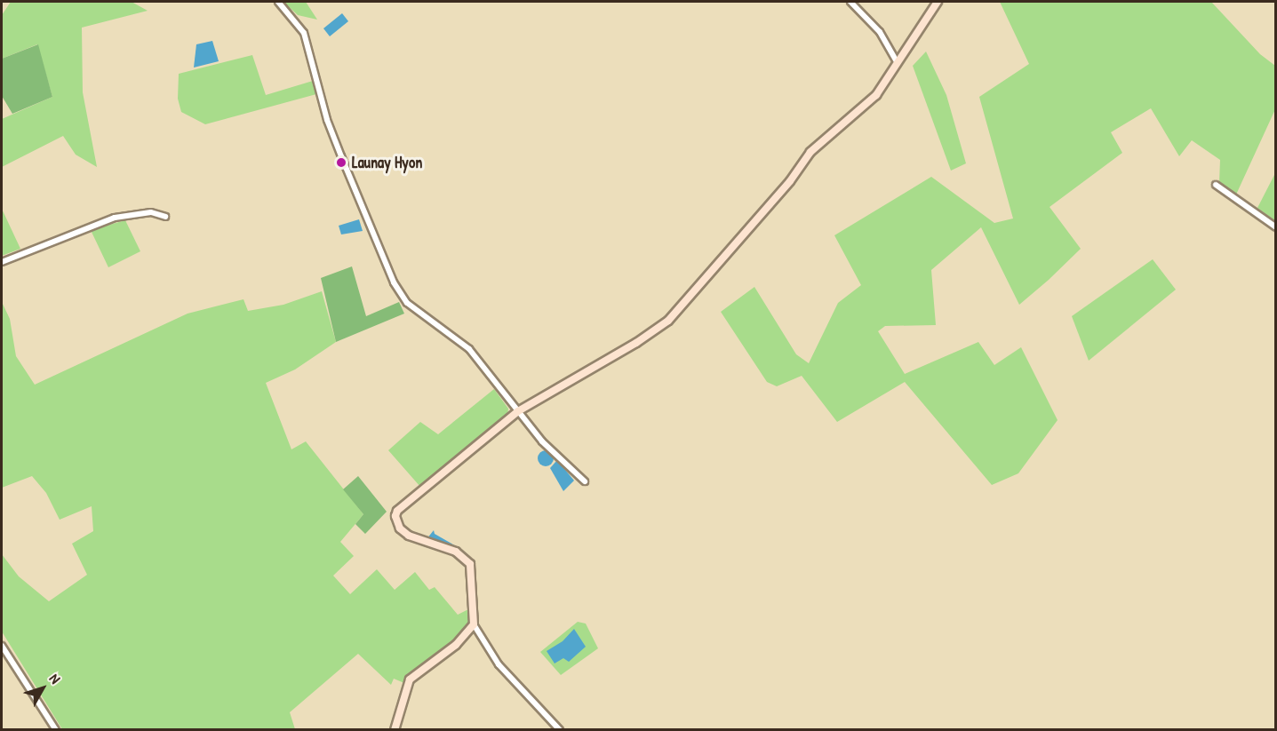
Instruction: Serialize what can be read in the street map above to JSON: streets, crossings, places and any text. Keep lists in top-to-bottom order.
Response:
{
  "places": ["Launay Hyon"],
  "north": "top right"
}
